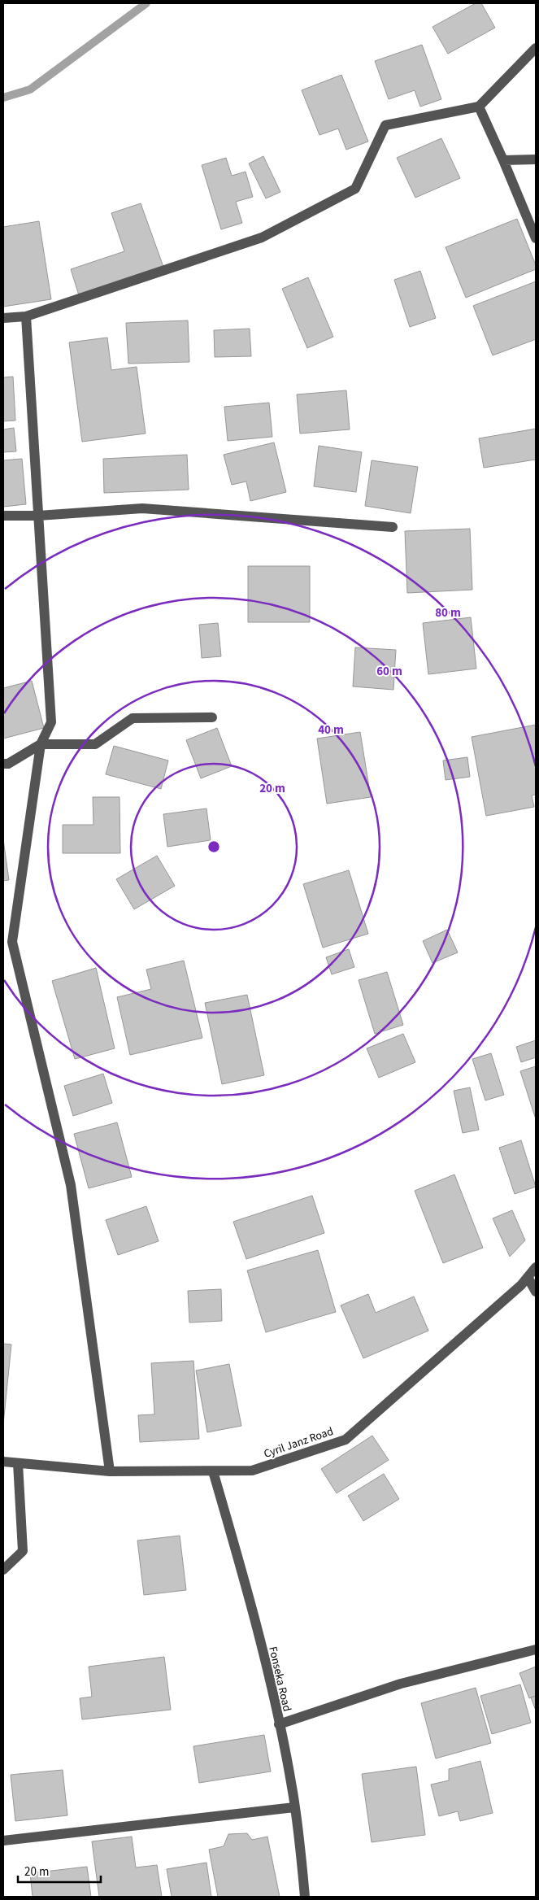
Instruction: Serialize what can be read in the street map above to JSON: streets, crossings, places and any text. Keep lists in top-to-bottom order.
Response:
{
  "streets": {
    "street": ["Cyril Janz Road", "Fonseka Road"]
  },
  "crossings": [
    ["Cyril Janz Road", "Fonseka Road"]
  ],
  "scale_bar": "20 m",
  "rings": [
    "80 m",
    "60 m",
    "40 m",
    "20 m"
  ]
}
